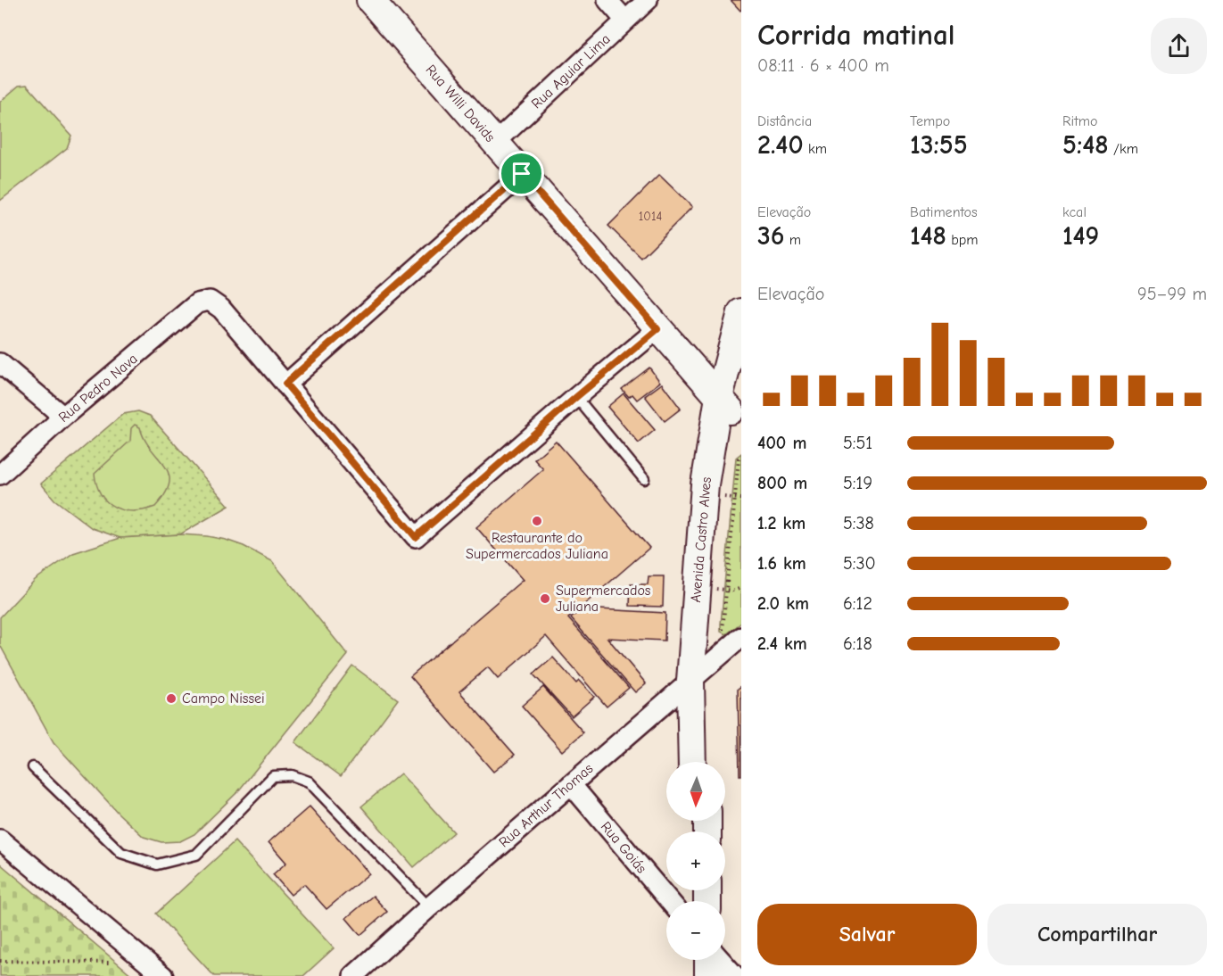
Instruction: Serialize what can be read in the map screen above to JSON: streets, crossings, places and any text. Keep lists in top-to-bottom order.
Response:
{
  "streets": {
    "main road": ["Rua Willi Davids", "Avenida Castro Alves"],
    "street": [
      "Rua Aguiar Lima",
      "Rua Pedro Nava",
      "Rua Arthur Thomas",
      "Rua Goiás"
    ]
  },
  "crossings": [
    ["Rua Aguiar Lima", "Rua Willi Davids"],
    ["Rua Willi Davids", "Avenida Castro Alves"],
    ["Avenida Castro Alves", "Rua Arthur Thomas"],
    ["Rua Arthur Thomas", "Rua Goiás"]
  ],
  "places": ["Restaurante do Supermercados Juliana", "Supermercados Juliana", "Campo Nissei"],
  "house_numbers": ["1014"],
  "north": "bottom",
  "page": {
    "heading": ["Corrida matinal", "08:11 · 6 × 400 m"],
    "stats": [
      ["Distância", "2.40 km"],
      ["Tempo", "13:55"],
      ["Ritmo", "5:48 /km"],
      ["Elevação", "36 m"],
      ["Batimentos", "148 bpm"],
      ["kcal", "149"]
    ],
    "chart": ["Elevação", "95–99 m"],
    "list": [
      {
        "name": "400 m",
        "note": "5:51"
      },
      {
        "name": "800 m",
        "note": "5:19"
      },
      {
        "name": "1.2 km",
        "note": "5:38"
      },
      {
        "name": "1.6 km",
        "note": "5:30"
      },
      {
        "name": "2.0 km",
        "note": "6:12"
      },
      {
        "name": "2.4 km",
        "note": "6:18"
      }
    ],
    "map_buttons": ["+", "−"],
    "buttons": ["Salvar", "Compartilhar"]
  }
}
